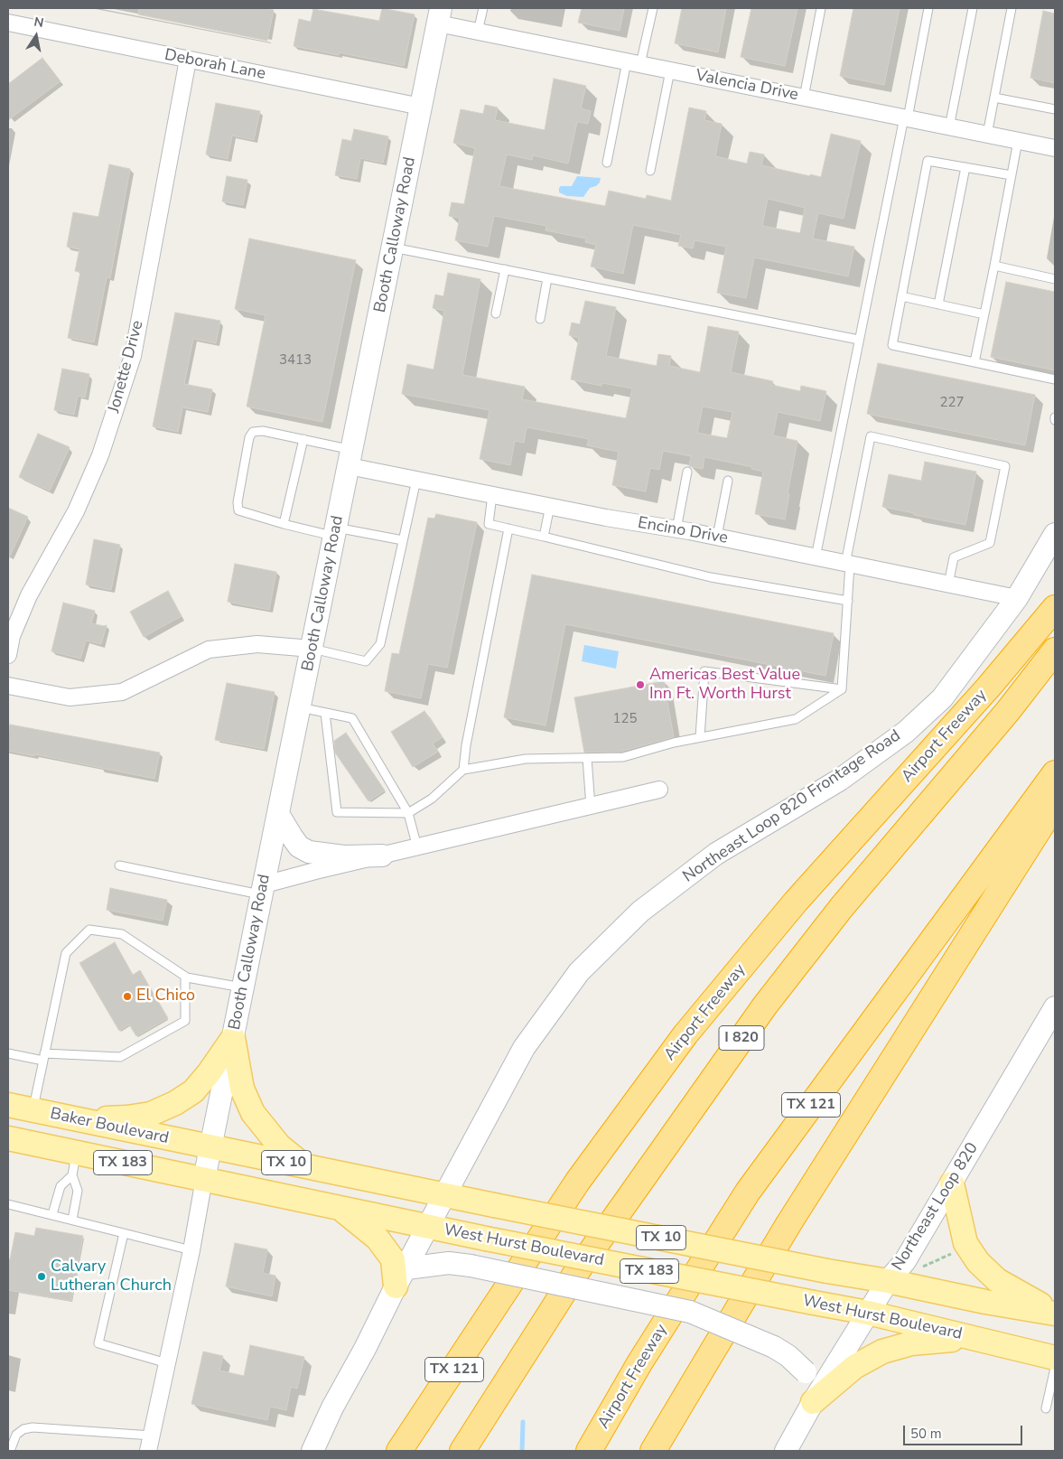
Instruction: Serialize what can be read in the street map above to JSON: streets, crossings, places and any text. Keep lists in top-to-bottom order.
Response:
{
  "streets": {
    "highway": ["Airport Freeway", "I 820", "TX 121"],
    "main road": [
      "Booth Calloway Road",
      "Northeast Loop 820 Frontage Road",
      "Baker Boulevard",
      "TX 183",
      "TX 10",
      "Northeast Loop 820",
      "West Hurst Boulevard"
    ],
    "street": [
      "Deborah Lane",
      "Valencia Drive",
      "Jonette Drive",
      "Encino Drive"
    ]
  },
  "crossings": [
    ["Deborah Lane", "Booth Calloway Road"],
    ["Deborah Lane", "Jonette Drive"],
    ["Valencia Drive", "Booth Calloway Road"],
    ["Booth Calloway Road", "Encino Drive"],
    ["Booth Calloway Road", "Baker Boulevard"],
    ["Booth Calloway Road", "TX 10"],
    ["Booth Calloway Road", "West Hurst Boulevard"],
    ["Encino Drive", "Northeast Loop 820 Frontage Road"],
    ["Northeast Loop 820 Frontage Road", "TX 10"],
    ["Northeast Loop 820 Frontage Road", "West Hurst Boulevard"],
    ["Baker Boulevard", "TX 10"],
    ["Baker Boulevard", "West Hurst Boulevard"],
    ["TX 10", "Northeast Loop 820"],
    ["Northeast Loop 820", "West Hurst Boulevard"]
  ],
  "places": ["Americas Best Value Inn Ft. Worth Hurst", "El Chico", "Calvary Lutheran Church"],
  "house_numbers": ["3413", "227", "125"],
  "scale_bar": "50 m",
  "north": "top"
}
